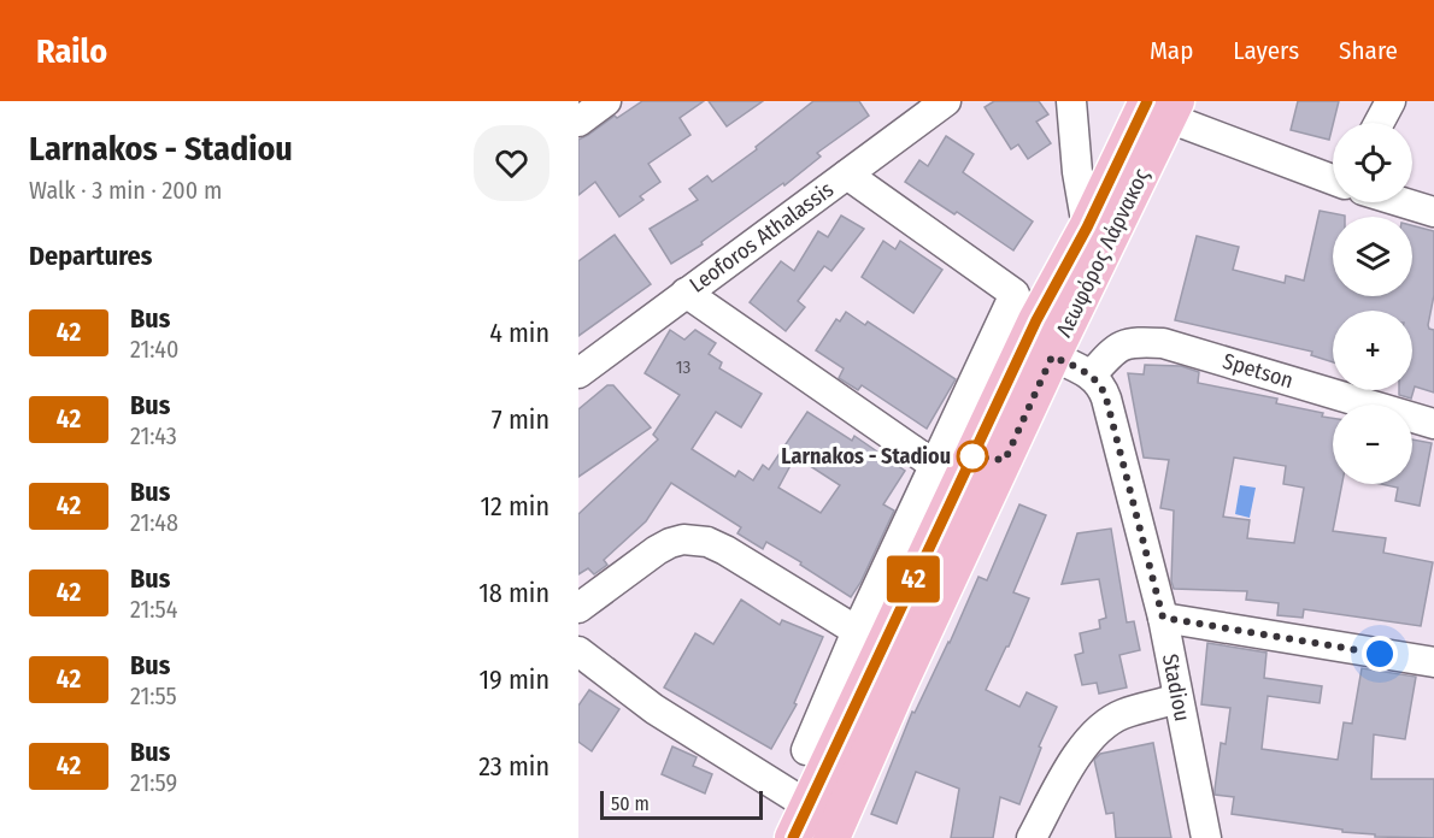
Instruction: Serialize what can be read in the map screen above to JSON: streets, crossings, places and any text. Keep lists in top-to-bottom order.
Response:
{
  "streets": {
    "main road": ["Λεωφόρος Λάρνακος"],
    "street": ["Leoforos Athalassis", "Spetson", "Stadiou"]
  },
  "crossings": [
    ["Spetson", "Stadiou"]
  ],
  "places": ["Larnakos - Stadiou"],
  "lines": ["bus line 42"],
  "house_numbers": ["13"],
  "scale_bar": "50 m",
  "page": {
    "header": "Railo",
    "nav": ["Map", "Layers", "Share"],
    "heading": [
      ["Larnakos - Stadiou", "Walk · 3 min · 200 m"],
      "Departures"
    ],
    "on_map": "42",
    "map_buttons": ["+", "−"],
    "list": [
      {
        "mark": "42",
        "name": "Bus",
        "note": "21:40",
        "value": "4 min"
      },
      {
        "mark": "42",
        "name": "Bus",
        "note": "21:43",
        "value": "7 min"
      },
      {
        "mark": "42",
        "name": "Bus",
        "note": "21:48",
        "value": "12 min"
      },
      {
        "mark": "42",
        "name": "Bus",
        "note": "21:54",
        "value": "18 min"
      },
      {
        "mark": "42",
        "name": "Bus",
        "note": "21:55",
        "value": "19 min"
      },
      {
        "mark": "42",
        "name": "Bus",
        "note": "21:59",
        "value": "23 min"
      }
    ],
    "scale": "50 m"
  }
}
